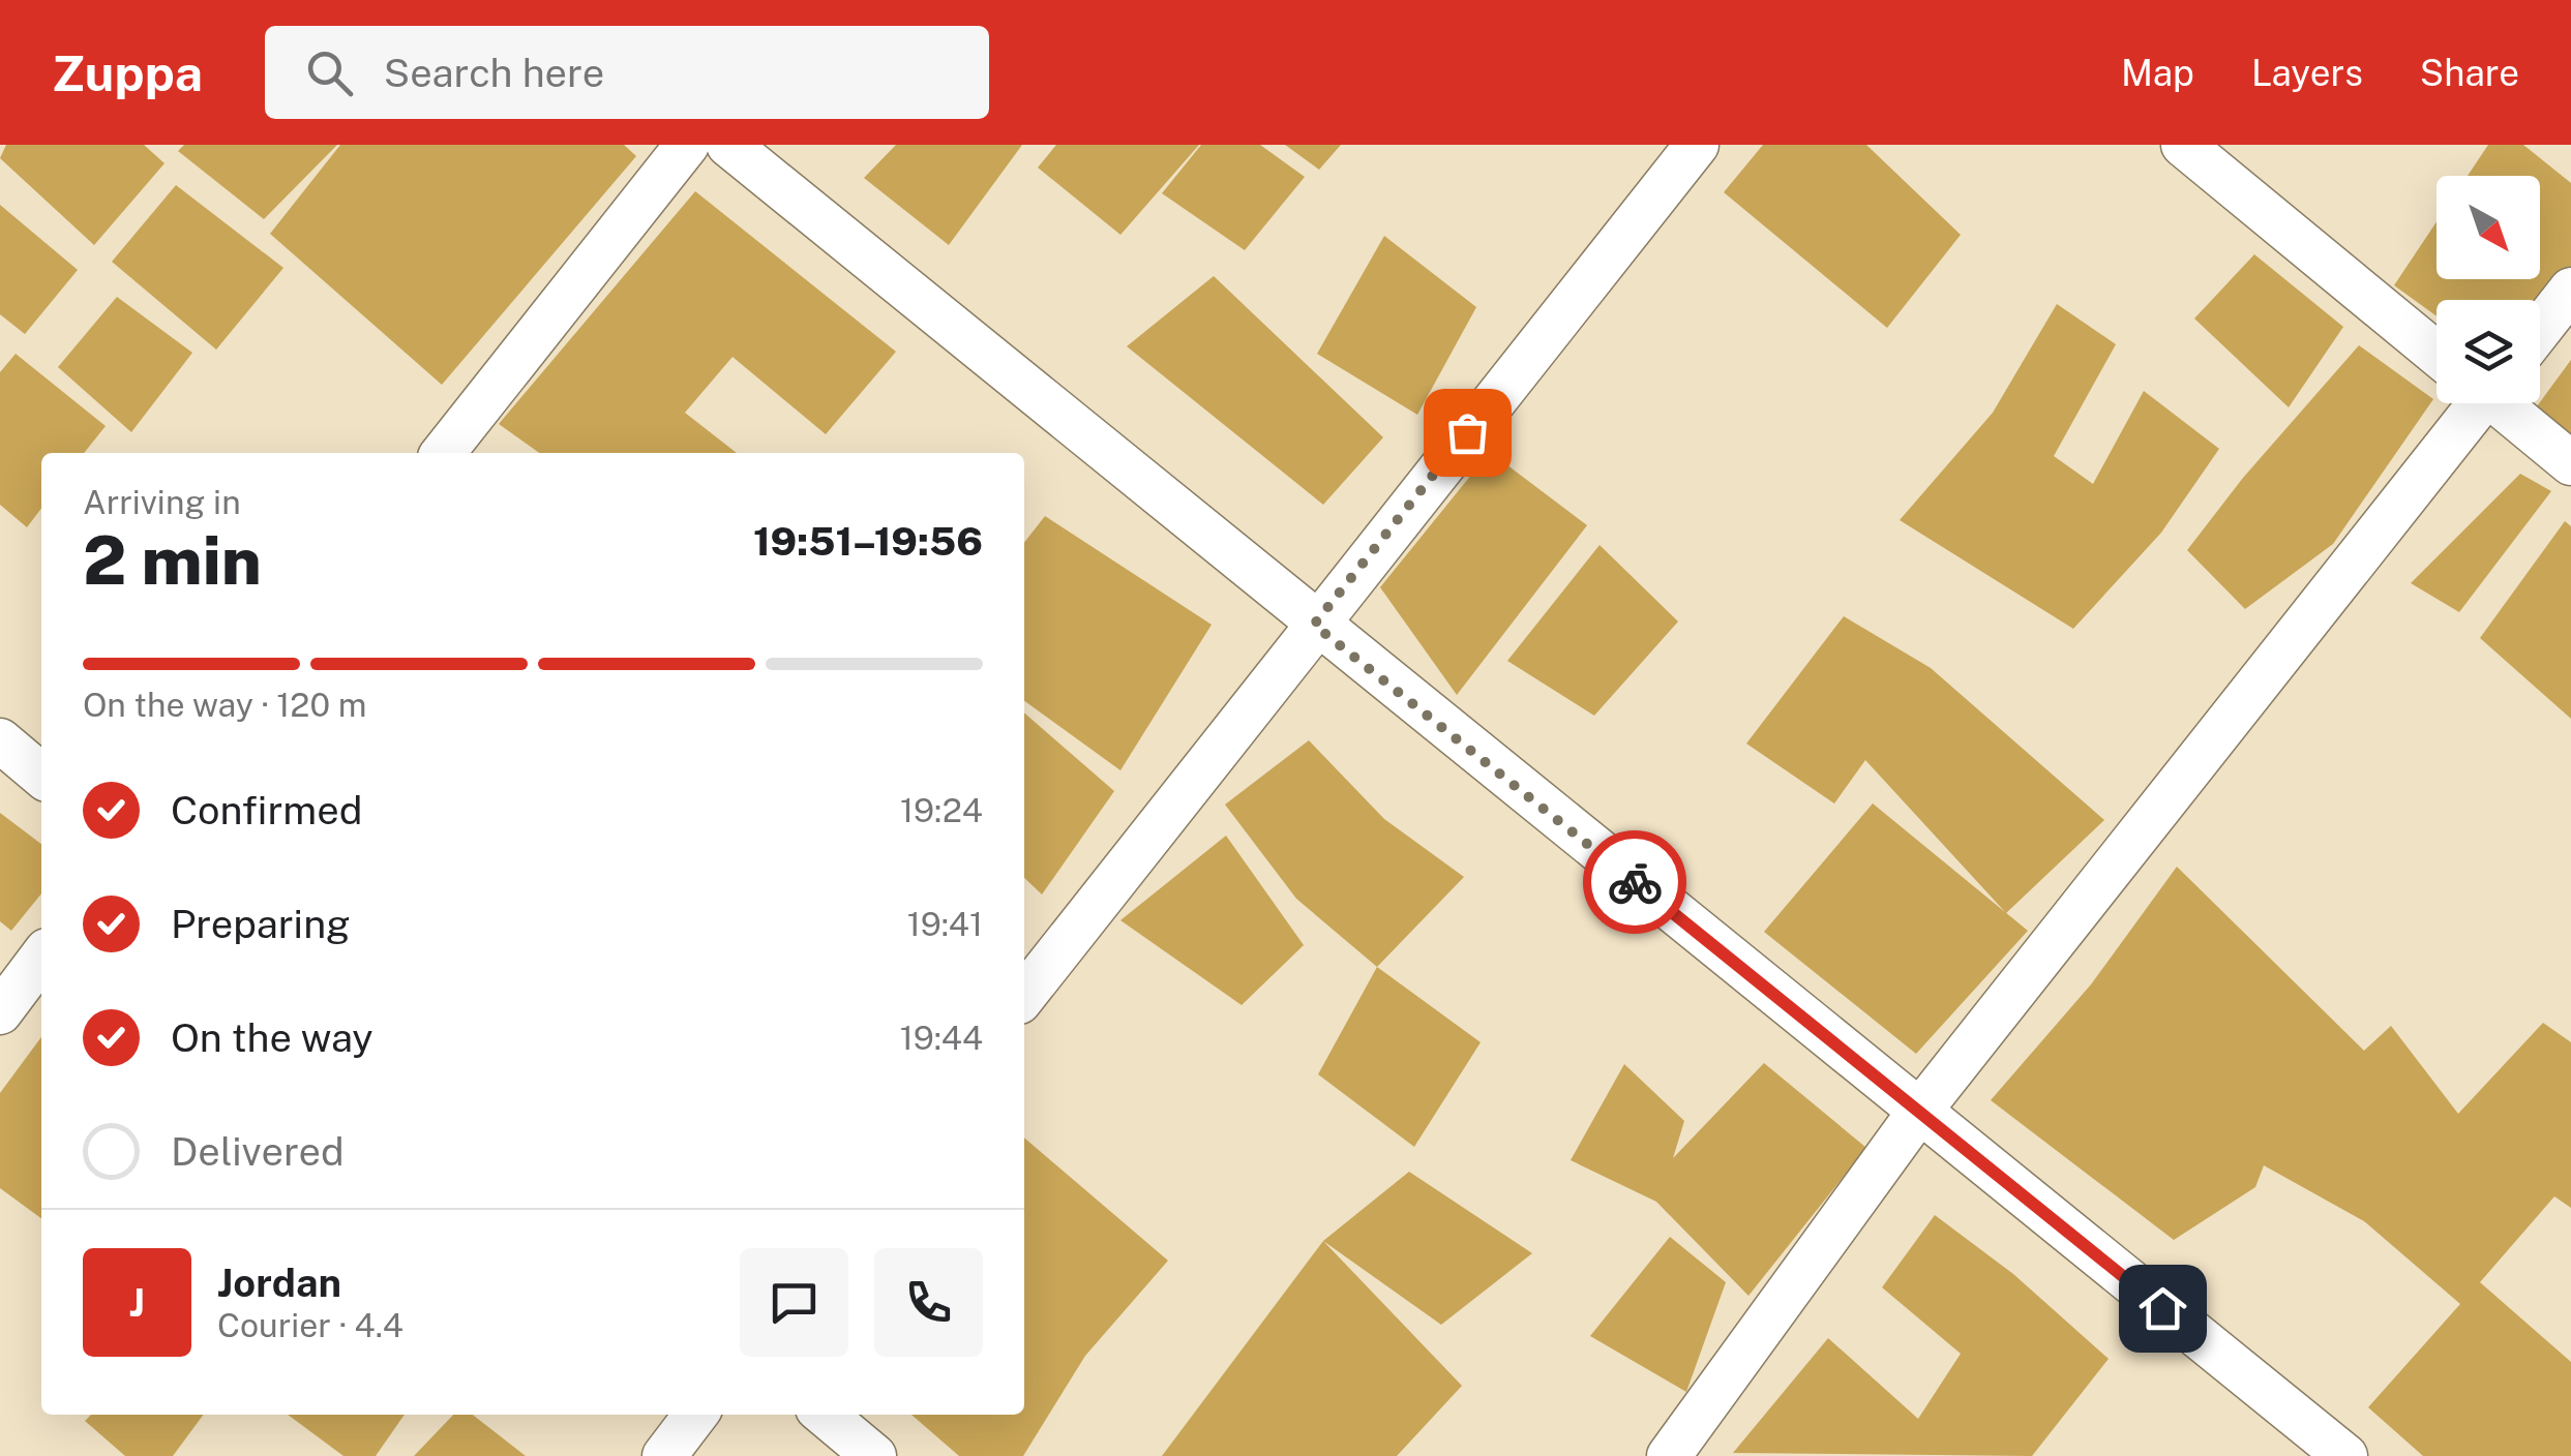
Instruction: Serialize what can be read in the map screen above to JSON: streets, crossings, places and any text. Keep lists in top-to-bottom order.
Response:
{
  "north": "bottom right",
  "page": {
    "header": "Zuppa",
    "search": "Search here",
    "nav": ["Map", "Layers", "Share"],
    "heading": ["2 min", "Arriving in", "19:51–19:56"],
    "panel": ["Jordan", "Courier · 4.4"],
    "bar": "On the way · 120 m",
    "list": [
      ["Confirmed", "19:24"],
      ["Preparing", "19:41"],
      ["On the way", "19:44"],
      "Delivered"
    ],
    "round": "J"
  }
}
